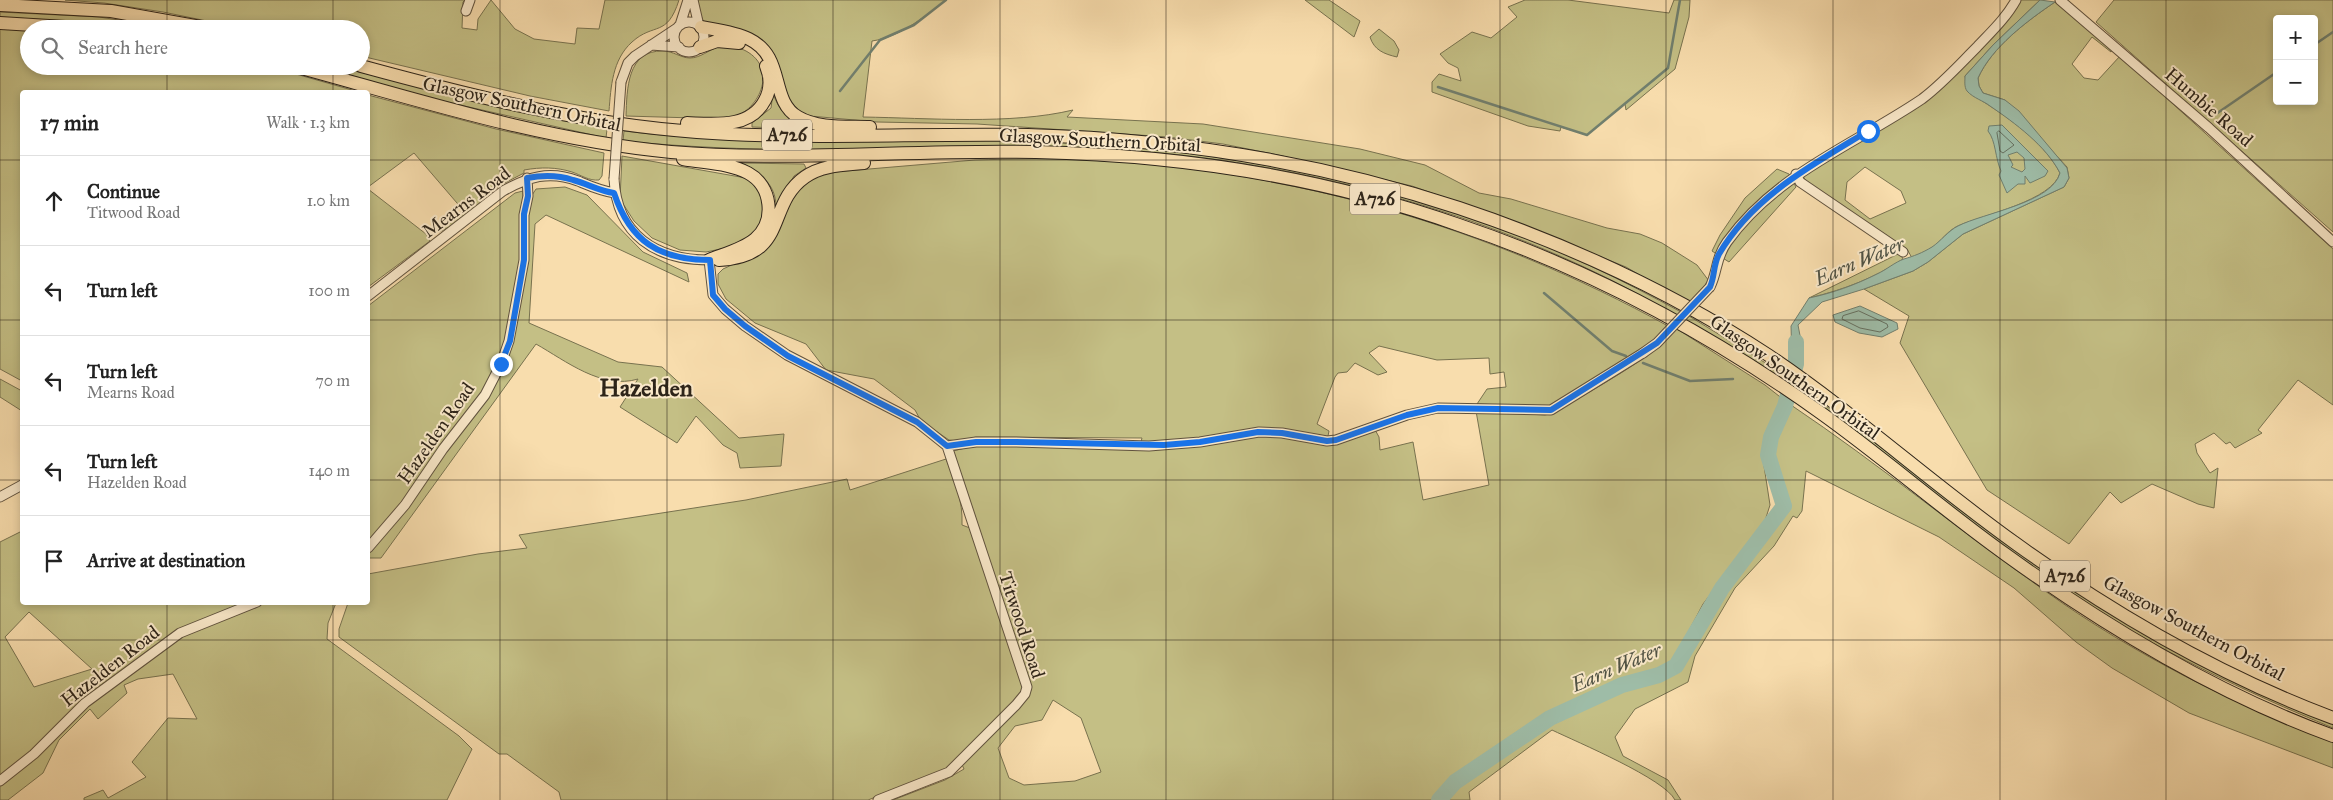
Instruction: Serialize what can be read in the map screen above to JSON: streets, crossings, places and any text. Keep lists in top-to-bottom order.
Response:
{
  "streets": {
    "highway": ["Glasgow Southern Orbital", "A726"],
    "street": [
      "Humbie Road",
      "Mearns Road",
      "Hazelden Road",
      "Titwood Road"
    ]
  },
  "crossings": [
    ["Mearns Road", "Hazelden Road"]
  ],
  "districts": ["Hazelden"],
  "water": ["Earn Water"],
  "page": {
    "map_buttons": ["+", "−"],
    "search": "Search here",
    "heading": ["17 min", "Walk · 1.3 km"],
    "list": [
      ["Continue", "Titwood Road", "1.0 km"],
      ["Turn left", "100 m"],
      ["Turn left", "Mearns Road", "70 m"],
      ["Turn left", "Hazelden Road", "140 m"],
      "Arrive at destination"
    ]
  }
}
